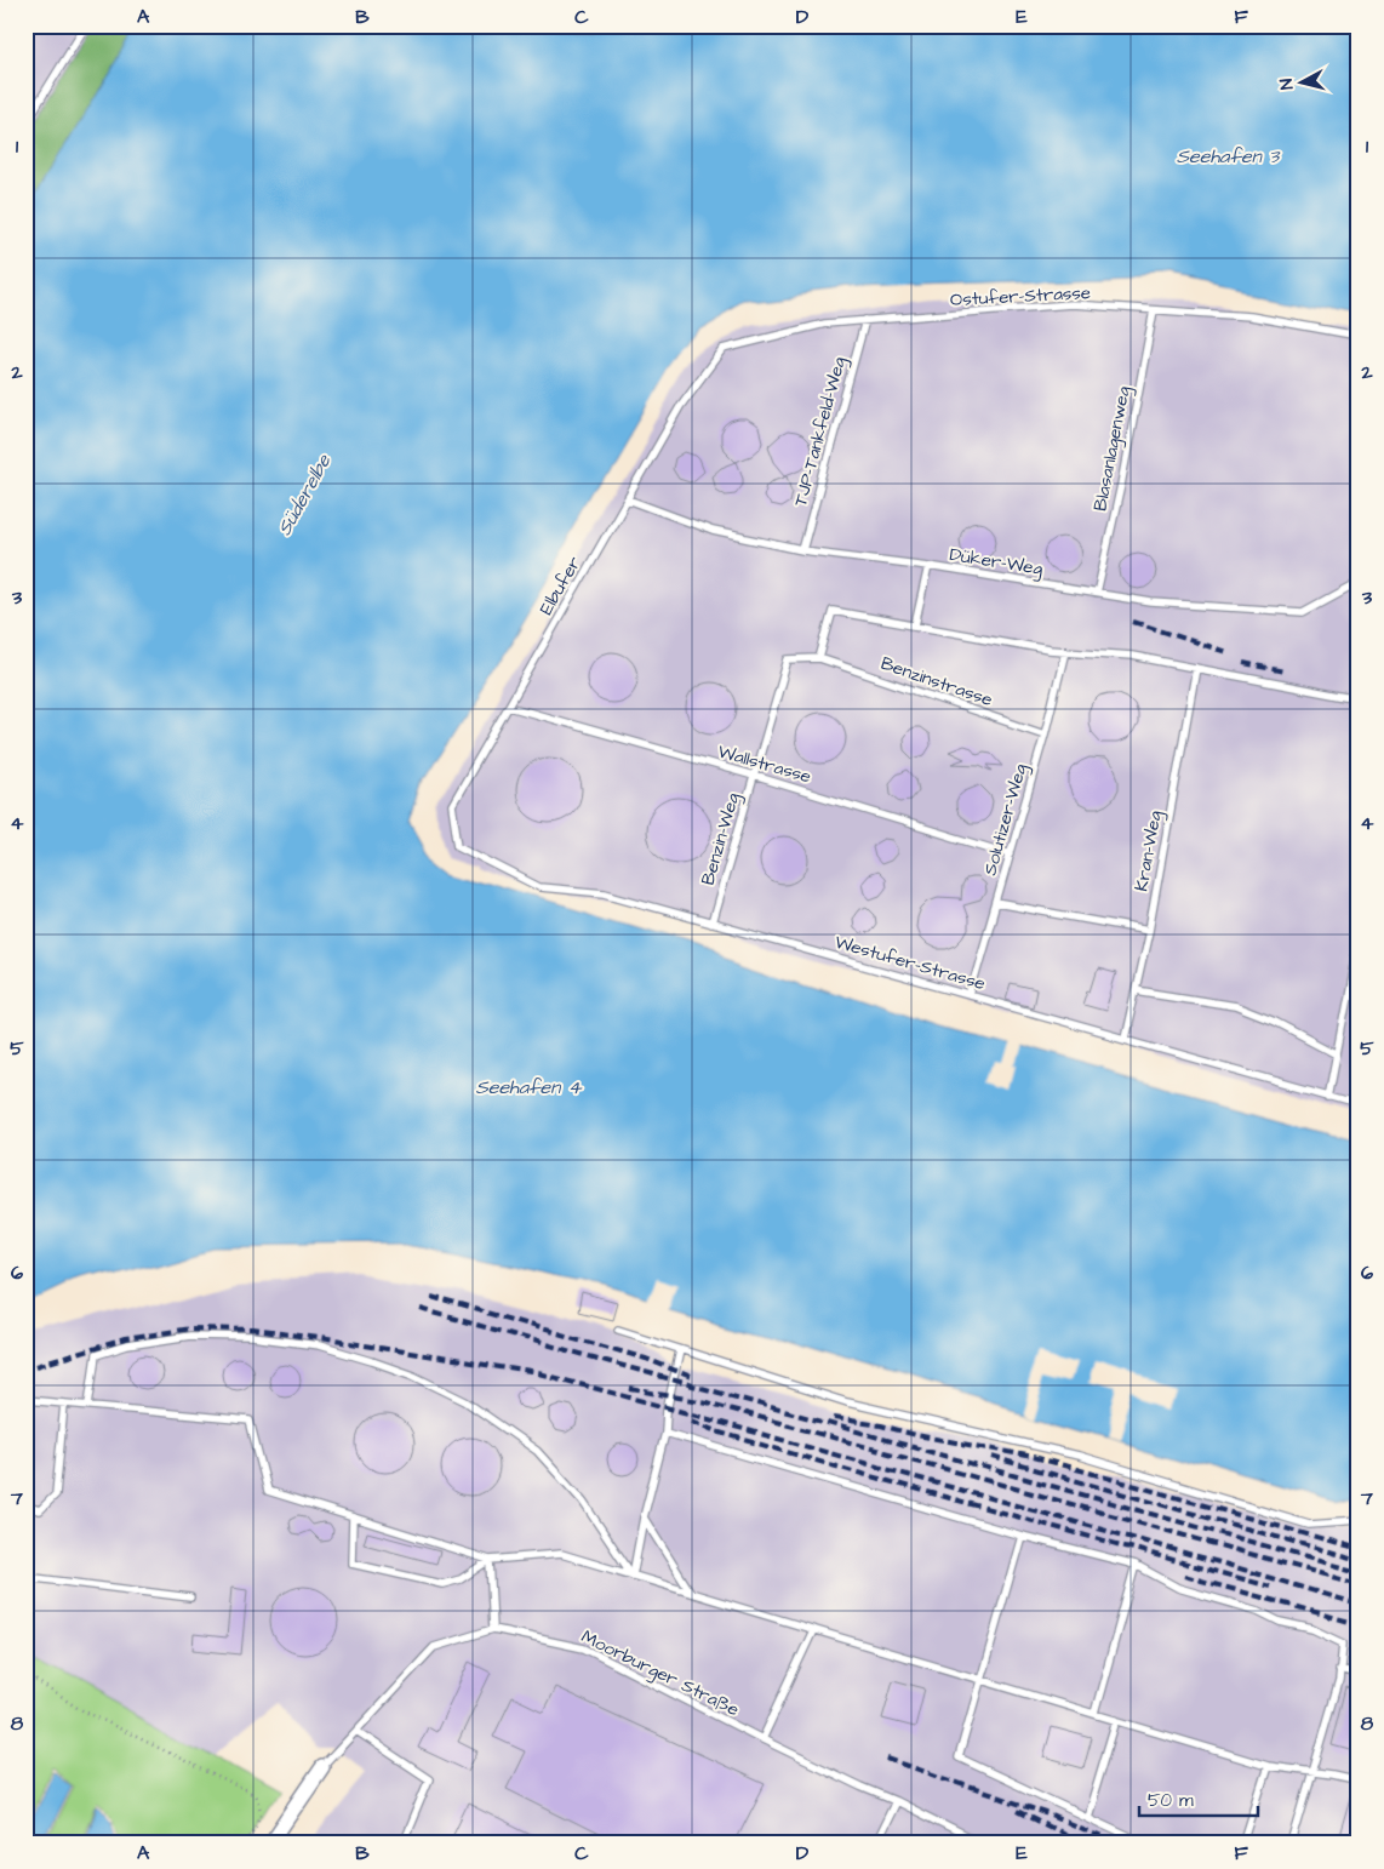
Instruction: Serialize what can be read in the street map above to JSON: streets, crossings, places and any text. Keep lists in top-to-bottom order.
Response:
{
  "streets": {
    "lane": [
      "Ostufer-Strasse",
      "TJP-Tankfeld-Weg",
      "Blasanlagenweg",
      "Düker-Weg",
      "Elbufer",
      "Benzinstrasse",
      "Wallstrasse",
      "Solutizer-Weg",
      "Benzin-Weg",
      "Kran-Weg",
      "Westufer-Strasse",
      "Moorburger Straße"
    ]
  },
  "crossings": [
    ["Ostufer-Strasse", "TJP-Tankfeld-Weg"],
    ["Ostufer-Strasse", "Blasanlagenweg"],
    ["Ostufer-Strasse", "Elbufer"],
    ["TJP-Tankfeld-Weg", "Düker-Weg"],
    ["Blasanlagenweg", "Düker-Weg"],
    ["Düker-Weg", "Elbufer"],
    ["Elbufer", "Wallstrasse"],
    ["Elbufer", "Westufer-Strasse"],
    ["Benzinstrasse", "Solutizer-Weg"],
    ["Benzinstrasse", "Benzin-Weg"],
    ["Wallstrasse", "Solutizer-Weg"],
    ["Wallstrasse", "Benzin-Weg"],
    ["Solutizer-Weg", "Westufer-Strasse"],
    ["Benzin-Weg", "Westufer-Strasse"],
    ["Kran-Weg", "Westufer-Strasse"]
  ],
  "water": ["Seehafen 3", "Süderelbe", "Seehafen 4"],
  "scale_bar": "50 m",
  "north": "left",
  "grid": {
    "columns": [
      "A",
      "B",
      "C",
      "D",
      "E",
      "F"
    ],
    "rows": [
      "1",
      "2",
      "3",
      "4",
      "5",
      "6",
      "7",
      "8"
    ]
  }
}
